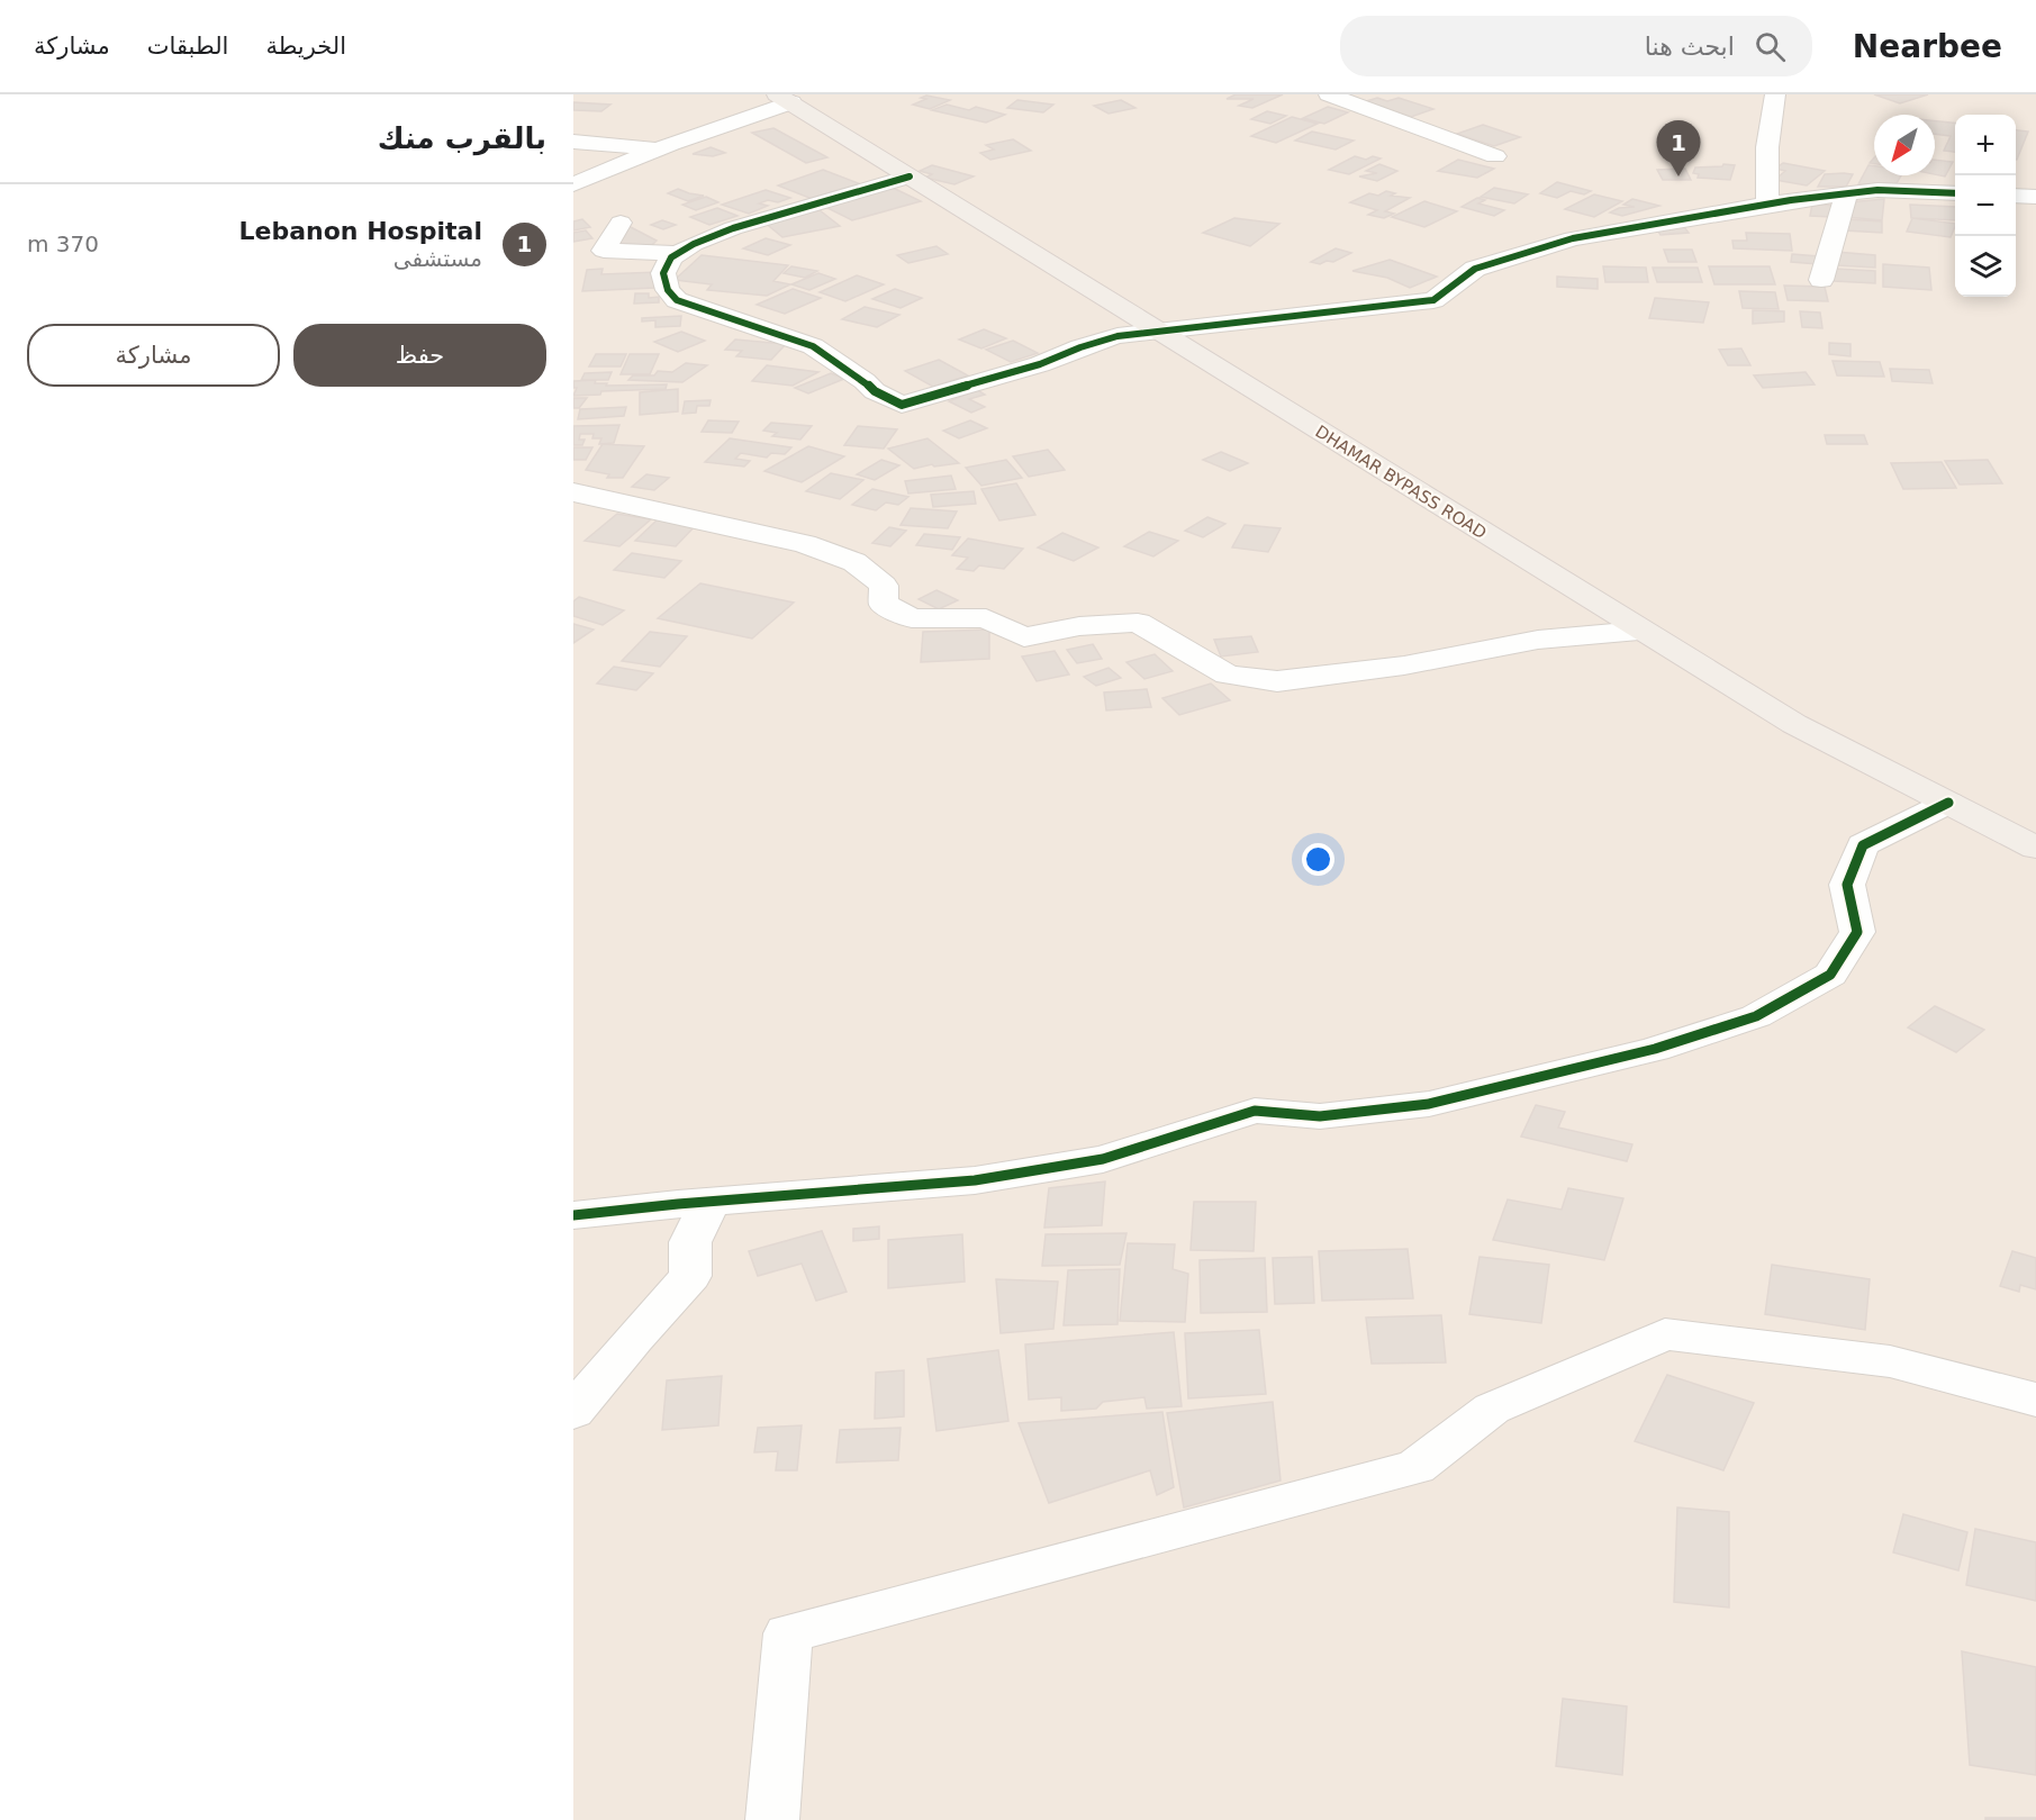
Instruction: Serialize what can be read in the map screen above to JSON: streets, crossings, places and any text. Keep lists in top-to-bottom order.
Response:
{
  "streets": {
    "main road": ["DHAMAR BYPASS ROAD"]
  },
  "north": "bottom left",
  "page": {
    "header": "Nearbee",
    "search": "ابحث هنا",
    "nav": ["الخريطة", "الطبقات", "مشاركة"],
    "heading": "بالقرب منك",
    "map_buttons": ["+", "−"],
    "pins": "1",
    "list": [
      {
        "mark": "1",
        "name": "Lebanon Hospital",
        "note": "مستشفى",
        "value": "370 m"
      }
    ],
    "buttons": ["حفظ", "مشاركة"]
  }
}
